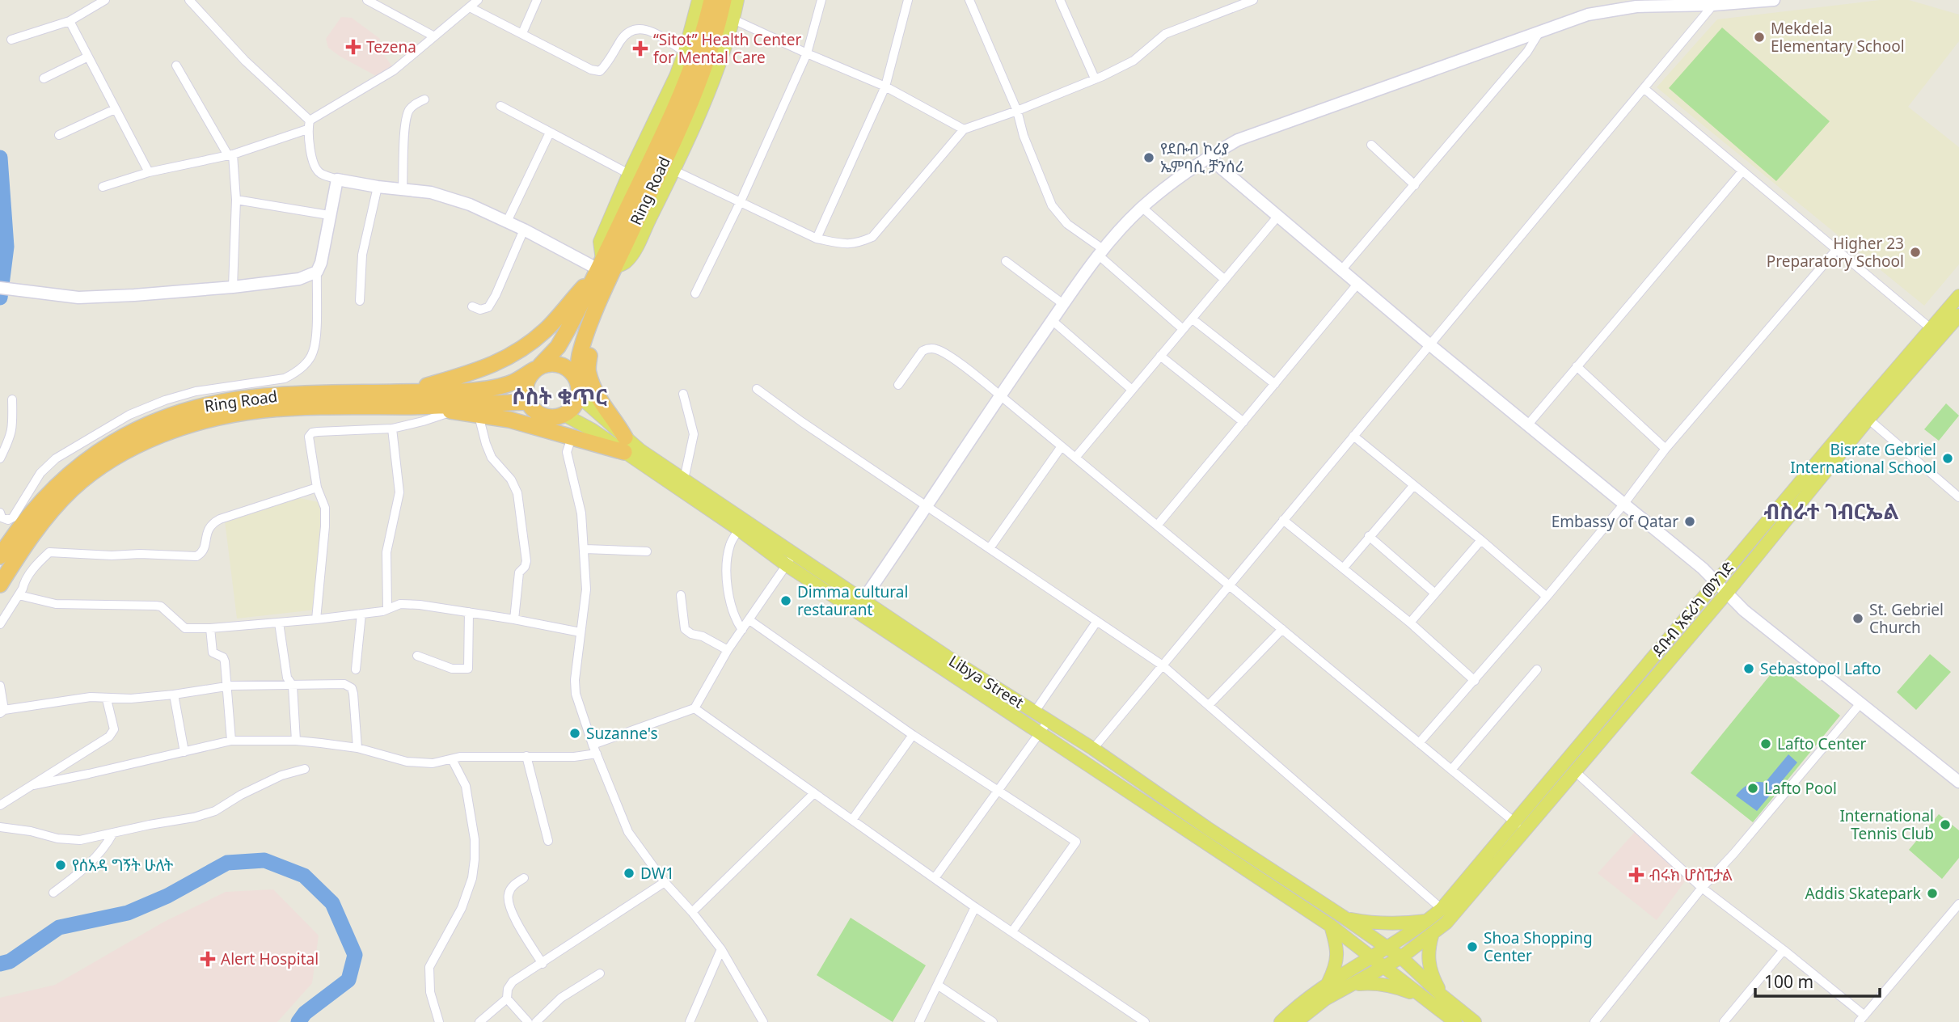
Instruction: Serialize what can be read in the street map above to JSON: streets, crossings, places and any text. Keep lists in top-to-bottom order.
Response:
{
  "streets": {
    "highway": ["Ring Road"],
    "main road": ["ደቡብ አፍሪካ መንገድ", "Libya Street"]
  },
  "crossings": [
    ["Ring Road", "Libya Street"]
  ],
  "districts": ["ሶስት ቁጥር", "ብስራተ ገብርኤል"],
  "places": {
    "other": [
      "Mekdela Elementary School",
      "የደቡብ ኮሪያ ኤምባሲ ቻንሰሪ",
      "Higher 23 Preparatory School",
      "Bisrate Gebriel International School",
      "Embassy of Qatar",
      "Dimma cultural restaurant",
      "St. Gebriel Church",
      "Sebastopol Lafto",
      "Suzanne's",
      "Lafto Center",
      "Lafto Pool",
      "International Tennis Club",
      "የሰአዳ ግኝት ሁለት",
      "DW1",
      "Addis Skatepark",
      "Shoa Shopping Center"
    ],
    "health": [
      "Tezena",
      "“Sitot” Health Center for Mental Care",
      "ብሩክ ሆስፒታል",
      "Alert Hospital"
    ]
  },
  "scale_bar": "100 m"
}
